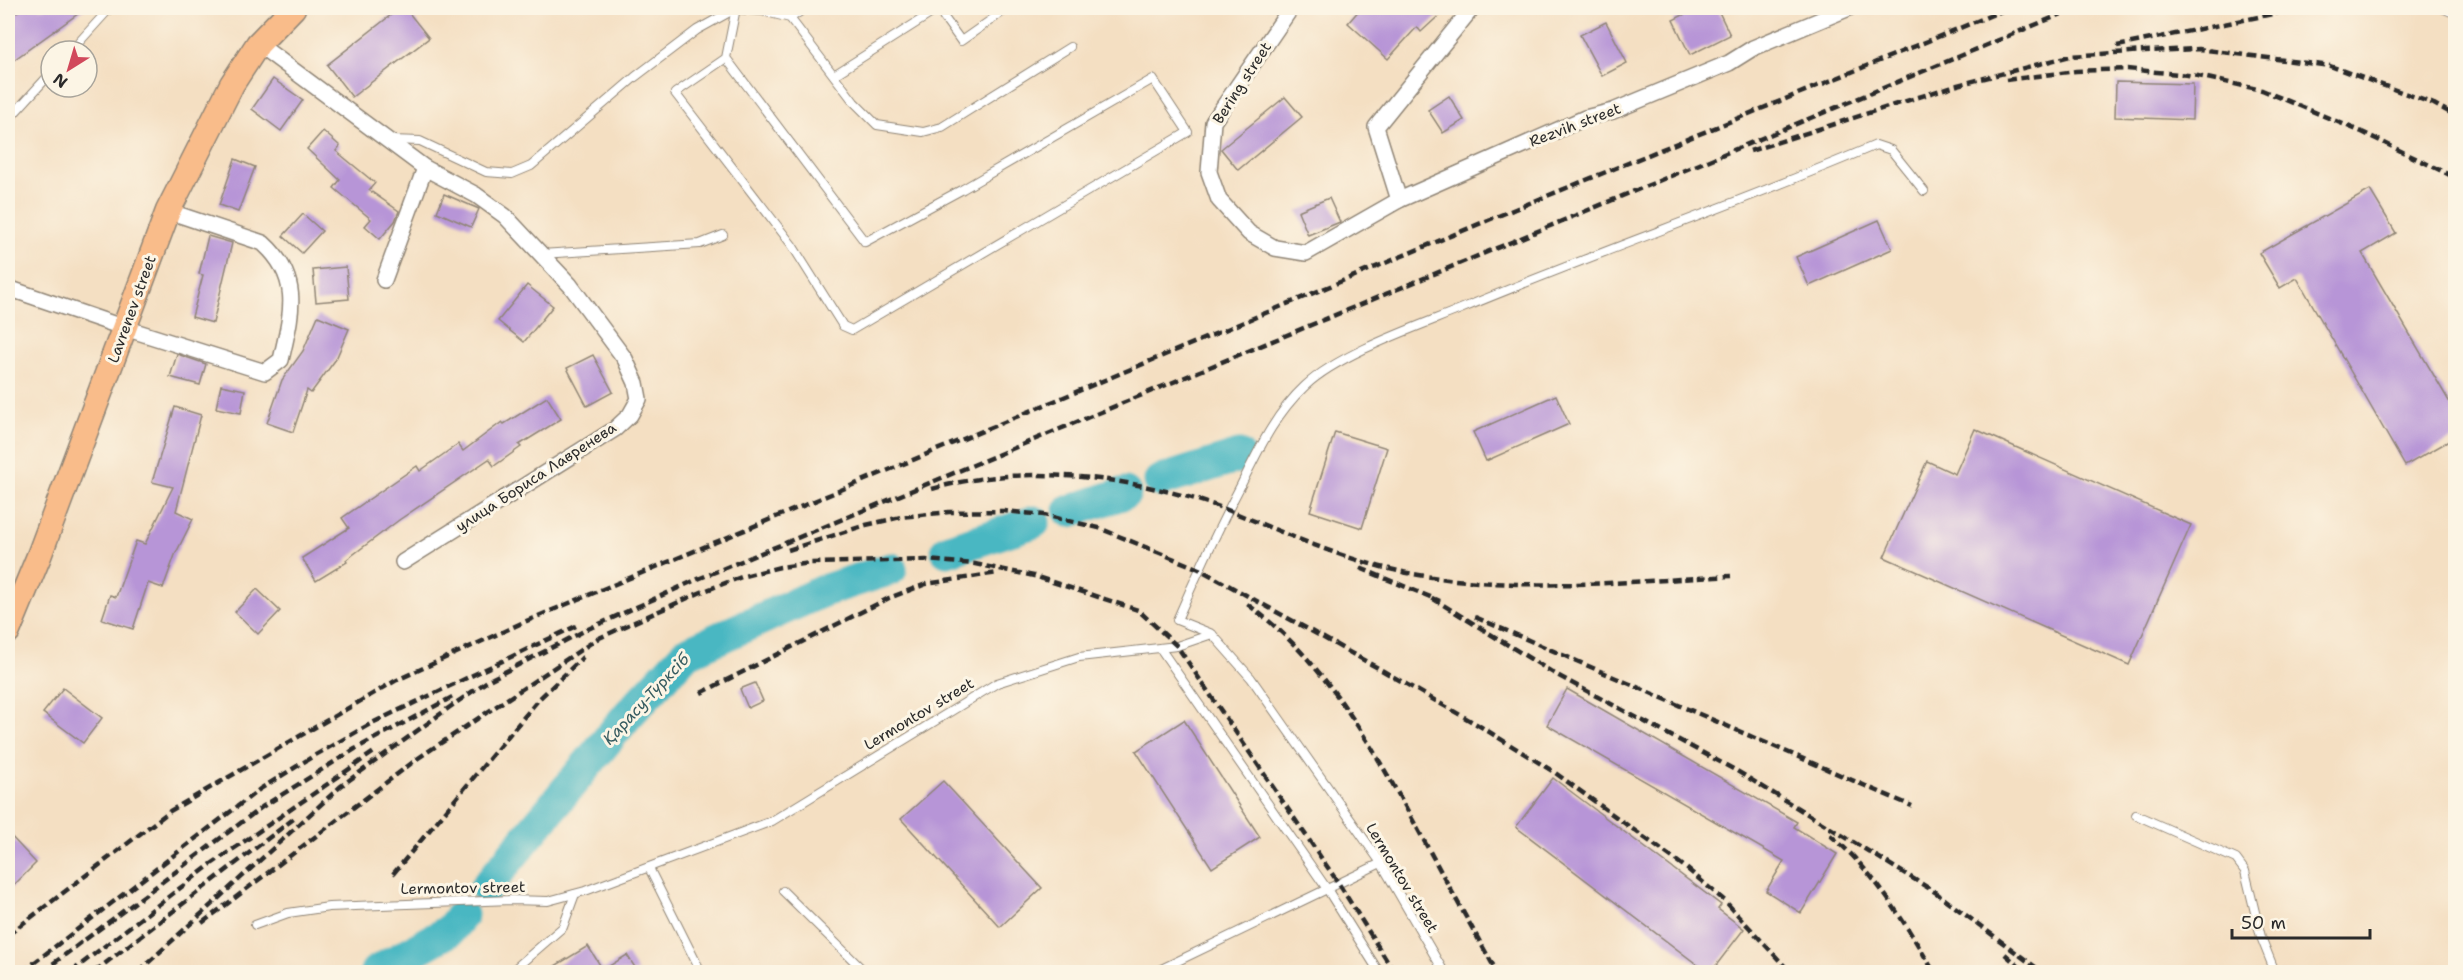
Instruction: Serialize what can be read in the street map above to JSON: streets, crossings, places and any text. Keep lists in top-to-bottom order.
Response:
{
  "streets": {
    "main road": ["Lavrenev street"],
    "street": ["Bering street", "Rezvih street", "улица Бориса Лавренева"],
    "lane": ["Lermontov street"]
  },
  "crossings": [
    ["Bering street", "Rezvih street"],
    ["Lavrenev street", "улица Бориса Лавренева"]
  ],
  "water": ["Қарасу-Түрксіб"],
  "scale_bar": "50 m",
  "north": "bottom left"
}
